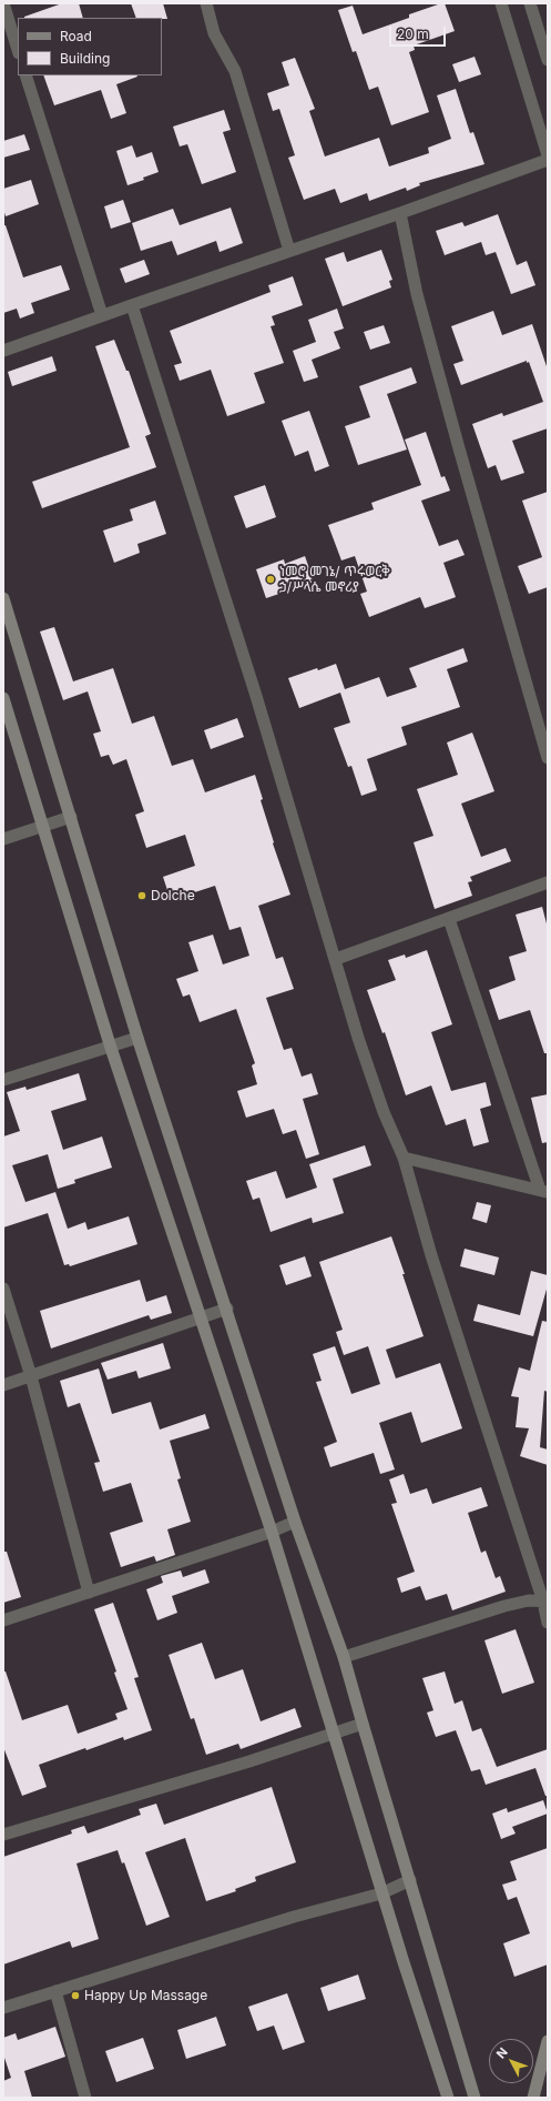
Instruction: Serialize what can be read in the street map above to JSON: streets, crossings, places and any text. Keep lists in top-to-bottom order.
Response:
{
  "places": ["ነመሮ መገኔ/ ጥሩወርቅ ኃ/ሥላሴ መኖሪያ", "Dolche", "Happy Up Massage"],
  "legend": ["Road", "Building"],
  "scale_bar": "20 m",
  "north": "top left"
}
